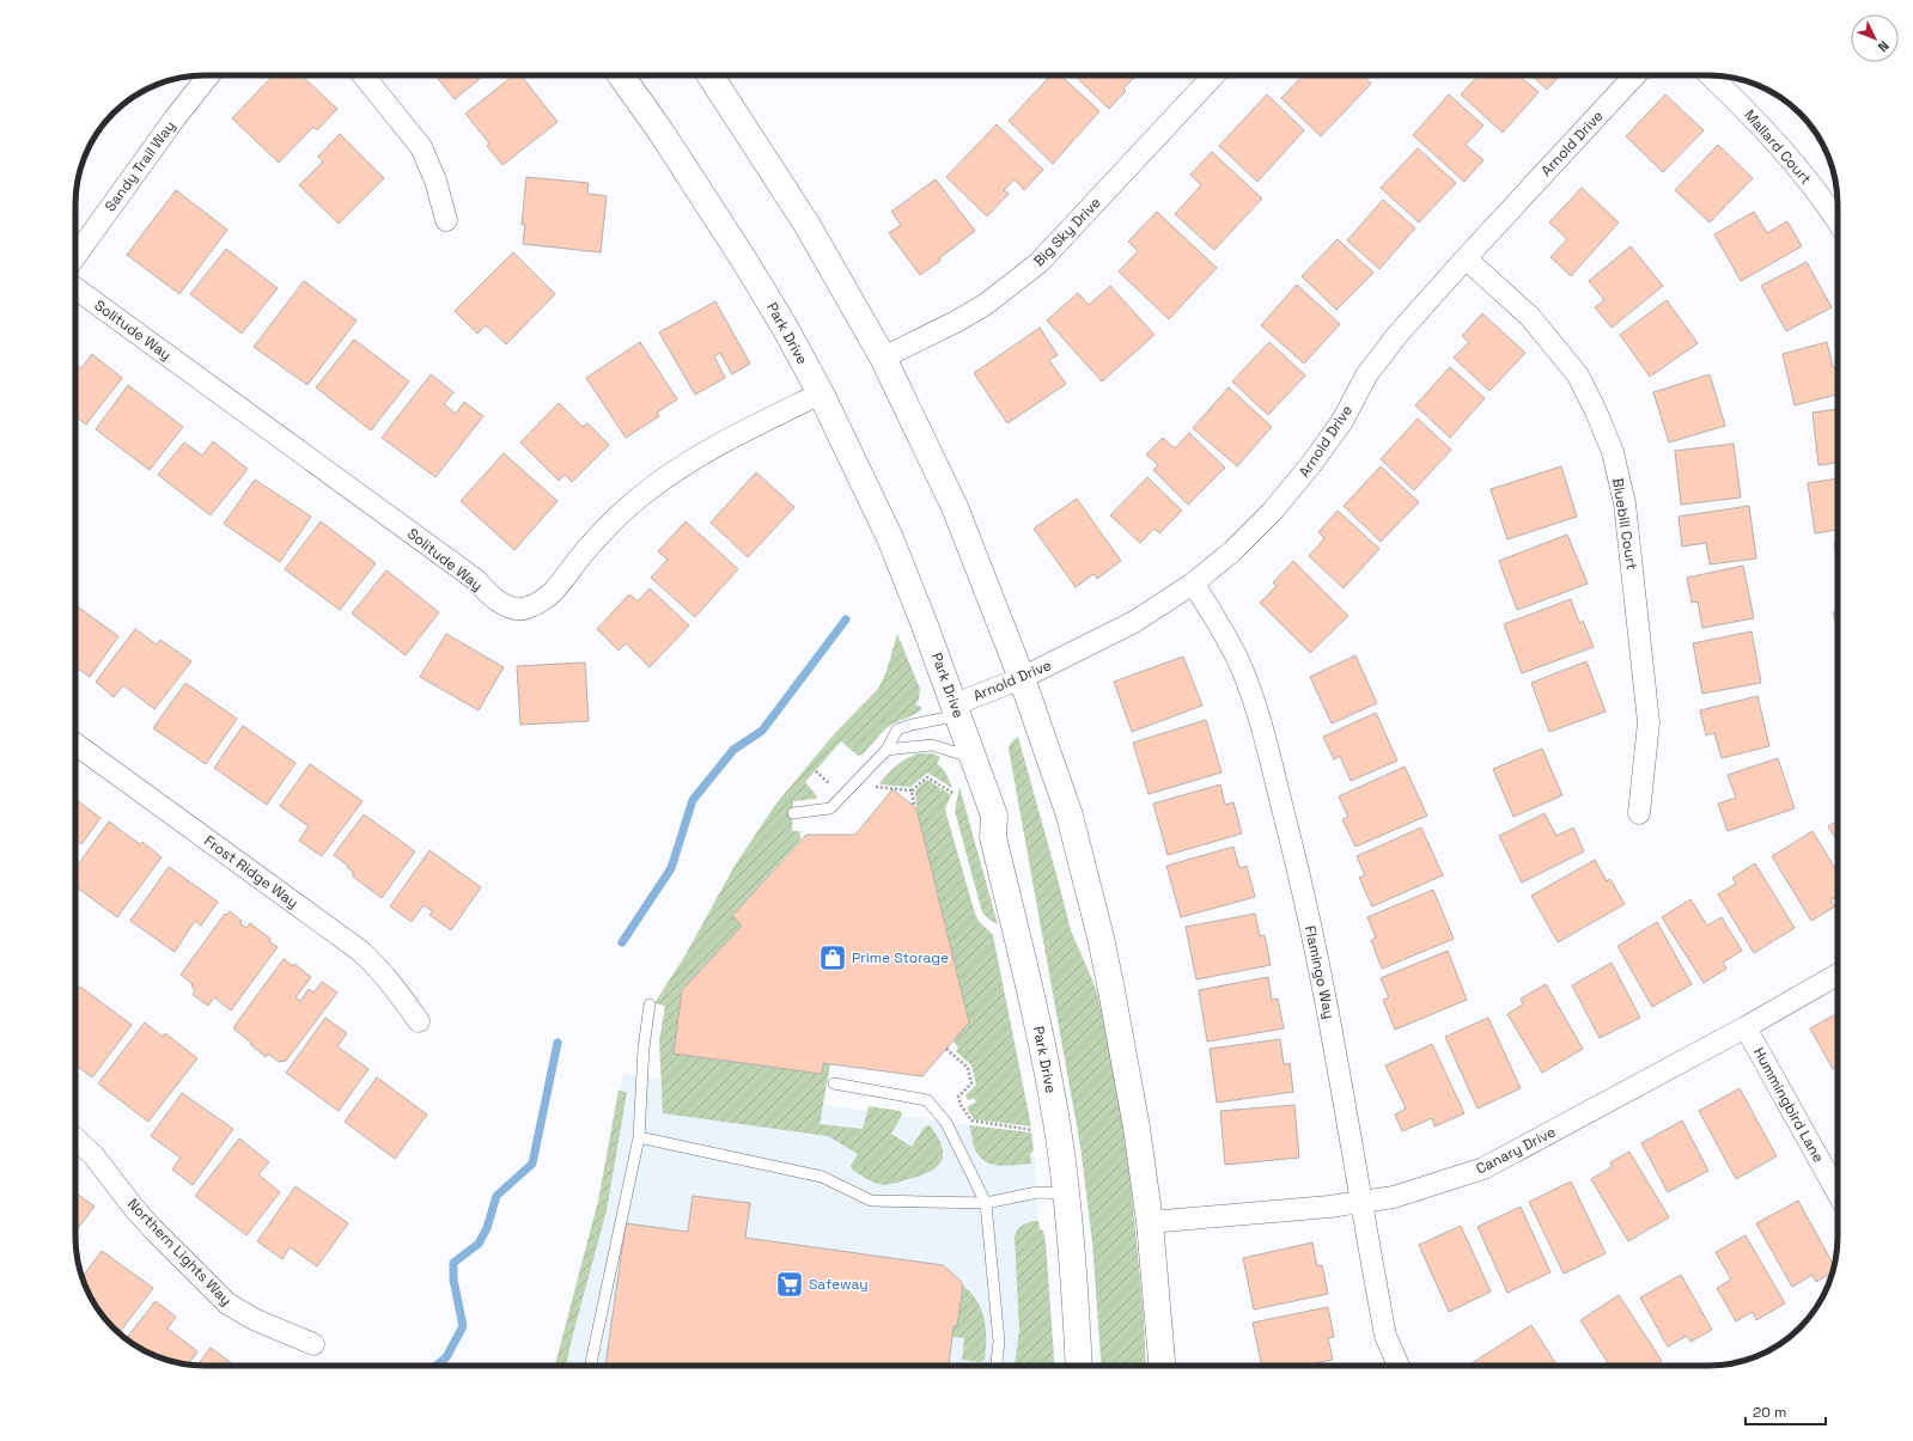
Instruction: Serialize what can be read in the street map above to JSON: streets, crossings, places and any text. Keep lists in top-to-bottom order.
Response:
{
  "streets": {
    "main road": ["Park Drive"],
    "street": [
      "Arnold Drive",
      "Mallard Court",
      "Sandy Trail Way",
      "Big Sky Drive",
      "Solitude Way",
      "Bluebill Court",
      "Frost Ridge Way",
      "Flamingo Way",
      "Hummingbird Lane",
      "Canary Drive",
      "Northern Lights Way"
    ]
  },
  "crossings": [
    ["Arnold Drive", "Park Drive"],
    ["Arnold Drive", "Bluebill Court"],
    ["Arnold Drive", "Flamingo Way"],
    ["Solitude Way", "Park Drive"],
    ["Flamingo Way", "Canary Drive"],
    ["Hummingbird Lane", "Canary Drive"]
  ],
  "places": {
    "shop": ["Prime Storage"],
    "supermarket": ["Safeway"]
  },
  "scale_bar": "20 m",
  "north": "bottom right"
}
